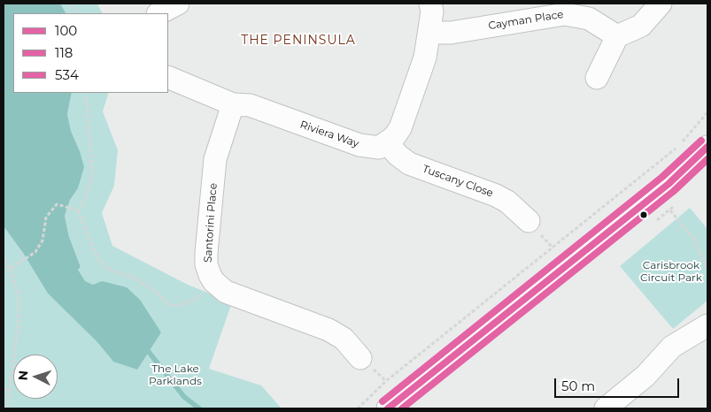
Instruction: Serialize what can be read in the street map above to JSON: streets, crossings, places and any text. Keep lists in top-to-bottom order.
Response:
{
  "streets": {
    "street": [
      "Cayman Place",
      "Riviera Way",
      "Tuscany Close",
      "Santorini Place"
    ]
  },
  "crossings": [
    ["Riviera Way", "Tuscany Close"],
    ["Riviera Way", "Santorini Place"]
  ],
  "districts": ["THE PENINSULA"],
  "parks": ["Carisbrook Circuit Park", "The Lake Parklands"],
  "lines": ["transit line 534", "transit line 100", "transit line 118"],
  "legend": ["100", "118", "534"],
  "scale_bar": "50 m",
  "north": "left"
}
